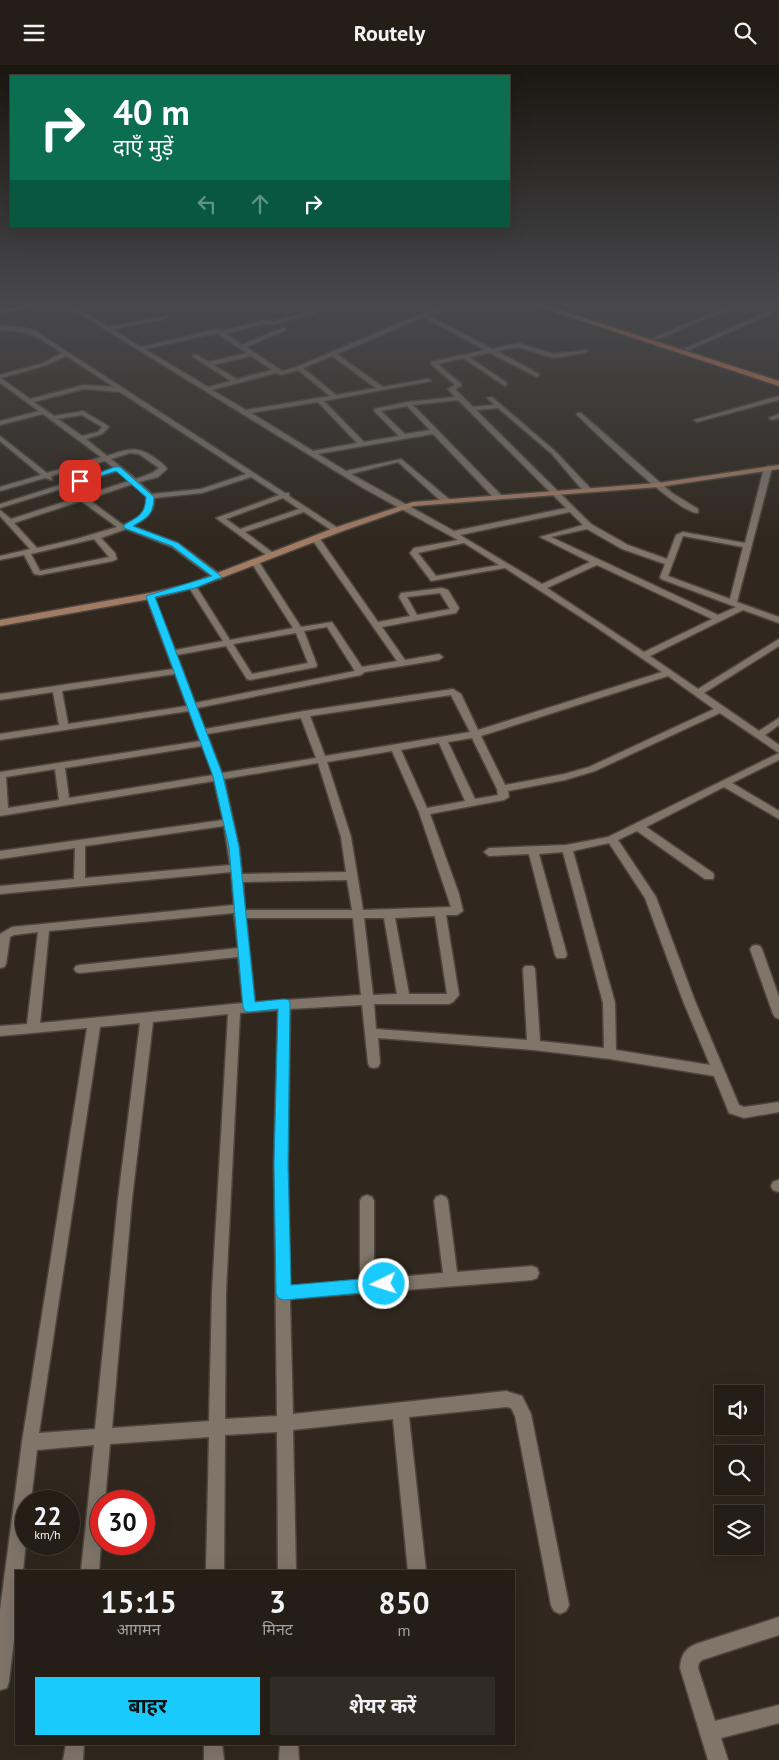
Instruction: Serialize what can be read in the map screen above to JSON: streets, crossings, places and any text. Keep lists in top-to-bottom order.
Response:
{
  "page": {
    "header": "Routely",
    "turn": ["40 m", "दाएँ मुड़ें"],
    "speed": "22 km/h",
    "limit": "30",
    "eta": [
      "15:15",
      "आगमन",
      "3",
      "मिनट",
      "850",
      "m"
    ],
    "buttons": ["बाहर", "शेयर करें"]
  }
}
